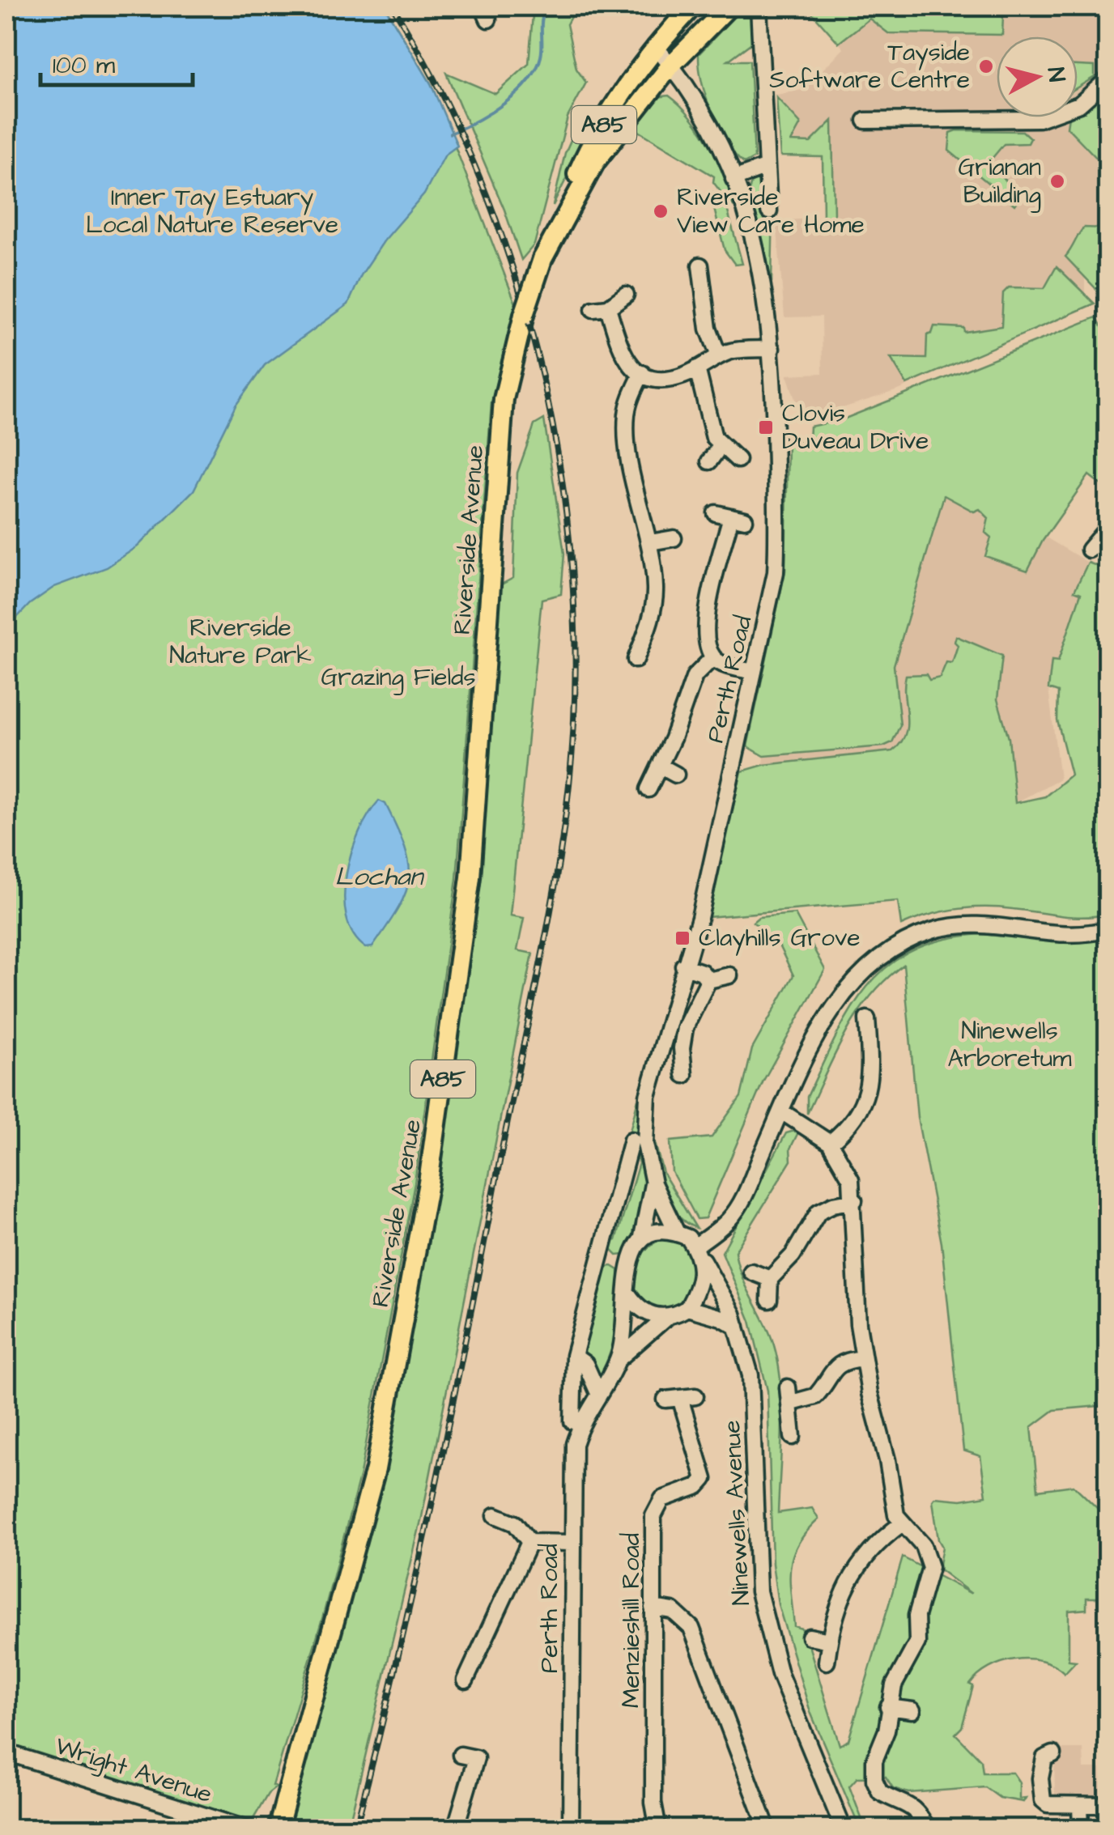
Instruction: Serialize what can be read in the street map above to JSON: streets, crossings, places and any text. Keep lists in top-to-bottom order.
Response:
{
  "streets": {
    "main road": ["A85", "Riverside Avenue"],
    "street": [
      "Perth Road",
      "Ninewells Avenue",
      "Menzieshill Road",
      "Wright Avenue"
    ]
  },
  "crossings": [
    ["Riverside Avenue", "Perth Road"],
    ["Perth Road", "Ninewells Avenue"]
  ],
  "water": ["Lochan"],
  "parks": [
    "Inner Tay Estuary Local Nature Reserve",
    "Riverside Nature Park",
    "Grazing Fields",
    "Ninewells Arboretum"
  ],
  "places": {
    "other": ["Tayside Software Centre", "Grianan Building", "Riverside View Care Home"],
    "transit": ["Clovis Duveau Drive", "Clayhills Grove"]
  },
  "scale_bar": "100 m",
  "north": "right"
}
